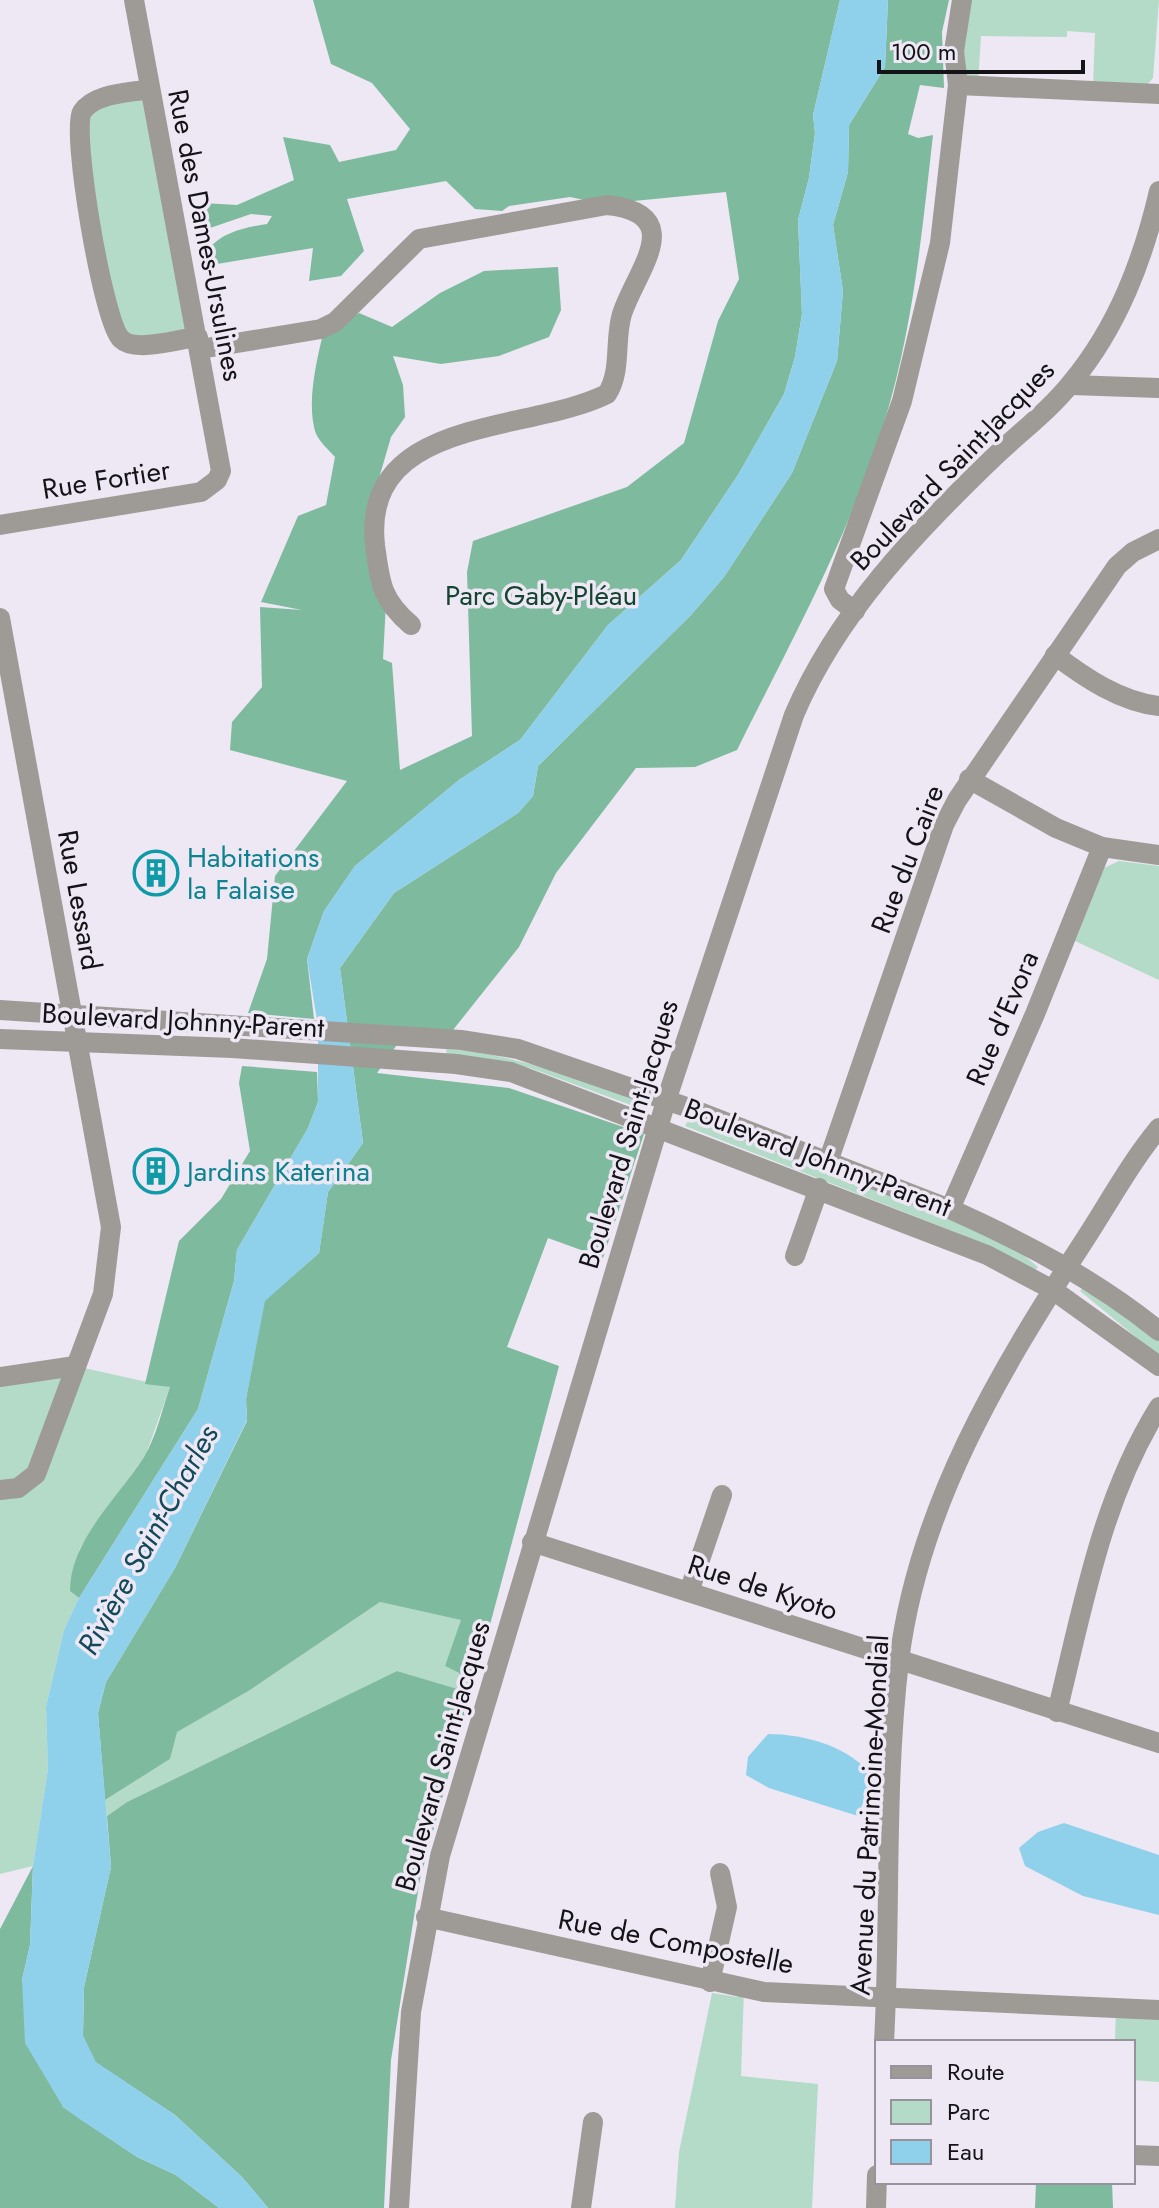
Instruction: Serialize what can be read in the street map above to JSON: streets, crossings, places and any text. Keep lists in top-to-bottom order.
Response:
{
  "streets": {
    "street": [
      "Rue des Dames-Ursulines",
      "Boulevard Saint-Jacques",
      "Rue Fortier",
      "Rue du Caire",
      "Rue Lessard",
      "Rue d'Evora",
      "Boulevard Johnny-Parent",
      "Rue de Kyoto",
      "Avenue du Patrimoine-Mondial",
      "Rue de Compostelle"
    ]
  },
  "crossings": [
    ["Rue des Dames-Ursulines", "Rue Fortier"],
    ["Boulevard Saint-Jacques", "Boulevard Johnny-Parent"],
    ["Boulevard Saint-Jacques", "Rue de Kyoto"],
    ["Boulevard Saint-Jacques", "Rue de Compostelle"],
    ["Rue du Caire", "Boulevard Johnny-Parent"],
    ["Rue Lessard", "Boulevard Johnny-Parent"],
    ["Rue d'Evora", "Boulevard Johnny-Parent"],
    ["Boulevard Johnny-Parent", "Avenue du Patrimoine-Mondial"],
    ["Rue de Kyoto", "Avenue du Patrimoine-Mondial"],
    ["Avenue du Patrimoine-Mondial", "Rue de Compostelle"]
  ],
  "water": ["Rivière Saint-Charles"],
  "parks": ["Parc Gaby-Pléau"],
  "places": {
    "building": ["Habitations la Falaise", "Jardins Katerina"]
  },
  "legend": ["Route", "Parc", "Eau"],
  "scale_bar": "100 m"
}
